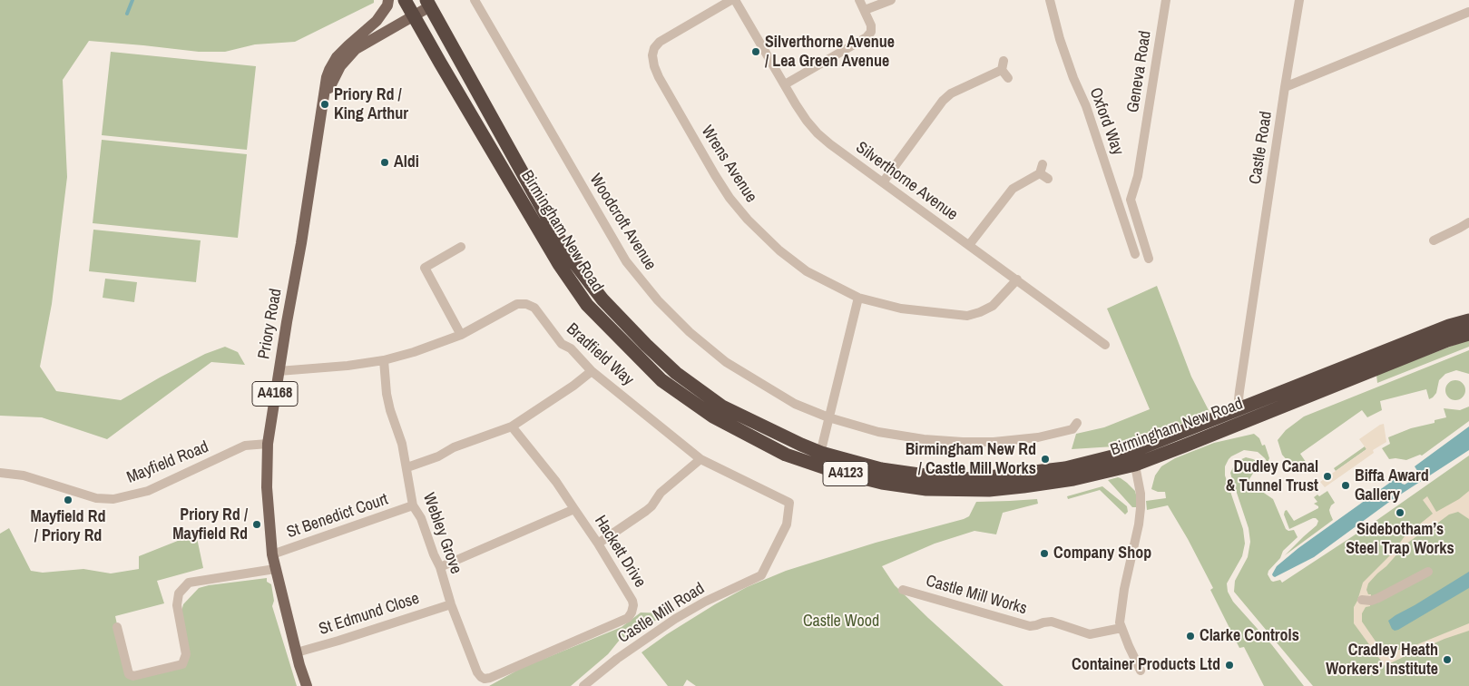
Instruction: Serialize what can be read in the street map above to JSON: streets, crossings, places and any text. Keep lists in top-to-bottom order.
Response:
{
  "streets": {
    "highway": ["Birmingham New Road", "A4123"],
    "main road": ["Priory Road", "A4168"],
    "street": [
      "Geneva Road",
      "Oxford Way",
      "Castle Road",
      "Wrens Avenue",
      "Silverthorne Avenue",
      "Woodcroft Avenue",
      "Bradfield Way",
      "Mayfield Road",
      "St Benedict Court",
      "Webley Grove",
      "Hackett Drive",
      "Castle Mill Works",
      "Castle Mill Road",
      "St Edmund Close"
    ]
  },
  "crossings": [
    ["Castle Road", "Birmingham New Road"],
    ["Wrens Avenue", "Silverthorne Avenue"],
    ["Birmingham New Road", "Priory Road"],
    ["Priory Road", "Bradfield Way"],
    ["Priory Road", "Mayfield Road"],
    ["Priory Road", "St Benedict Court"],
    ["Priory Road", "St Edmund Close"],
    ["Bradfield Way", "Webley Grove"],
    ["Bradfield Way", "Castle Mill Road"],
    ["St Benedict Court", "Webley Grove"],
    ["Webley Grove", "Hackett Drive"],
    ["Webley Grove", "St Edmund Close"]
  ],
  "parks": ["Castle Wood"],
  "places": [
    "Silverthorne Avenue / Lea Green Avenue",
    "Priory Rd / King Arthur",
    "Aldi",
    "Birmingham New Rd / Castle Mill Works",
    "Dudley Canal & Tunnel Trust",
    "Biffa Award Gallery",
    "Mayfield Rd / Priory Rd",
    "Sidebotham’s Steel Trap Works",
    "Priory Rd / Mayfield Rd",
    "Company Shop",
    "Clarke Controls",
    "Cradley Heath Workers' Institute",
    "Container Products Ltd"
  ]
}
